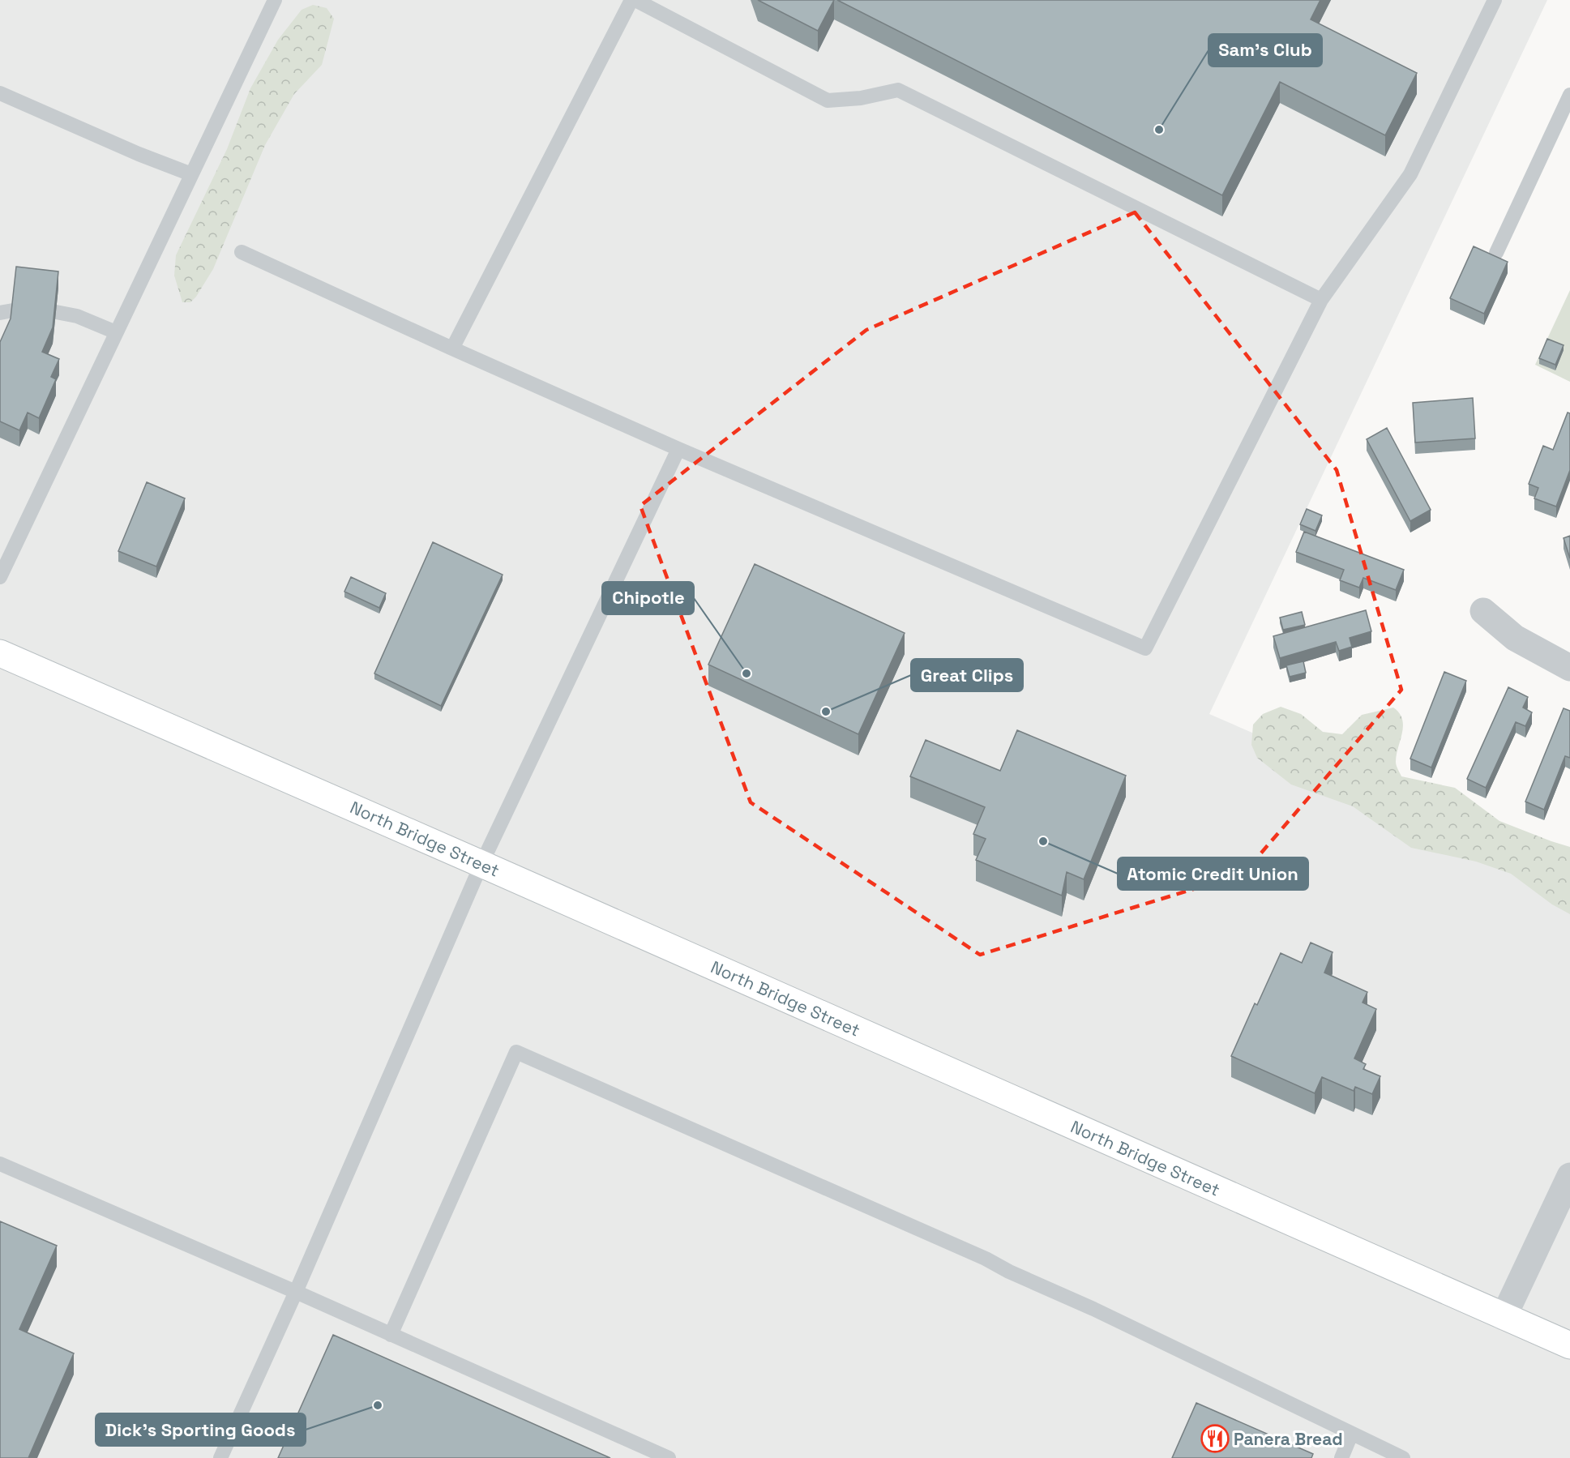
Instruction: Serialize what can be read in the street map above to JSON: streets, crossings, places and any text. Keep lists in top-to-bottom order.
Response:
{
  "streets": {
    "main road": ["North Bridge Street"]
  },
  "places": {
    "other": [
      "Sam's Club",
      "Chipotle",
      "Great Clips",
      "Atomic Credit Union",
      "Dick's Sporting Goods"
    ],
    "restaurant": ["Panera Bread"]
  }
}
